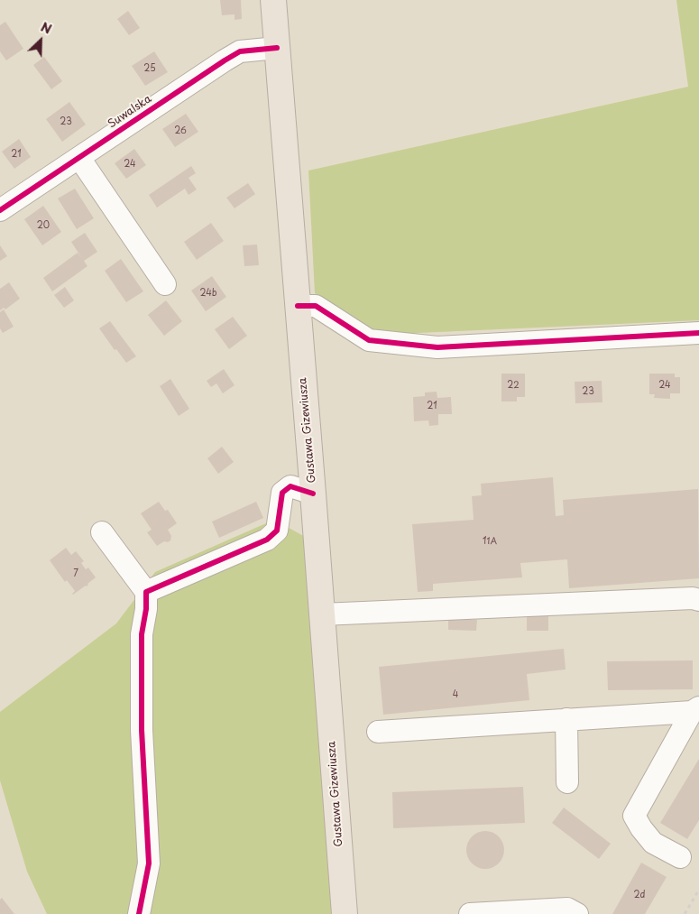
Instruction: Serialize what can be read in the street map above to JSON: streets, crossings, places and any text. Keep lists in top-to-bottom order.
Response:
{
  "streets": {
    "main road": ["Gustawa Gizewiusza"],
    "street": ["Suwalska"]
  },
  "crossings": [
    ["Suwalska", "Gustawa Gizewiusza"]
  ],
  "house_numbers": [
    "25",
    "23",
    "26",
    "21",
    "24",
    "20",
    "24b",
    "22",
    "24",
    "23",
    "21",
    "11A",
    "7",
    "4",
    "2d"
  ],
  "north": "top right"
}
